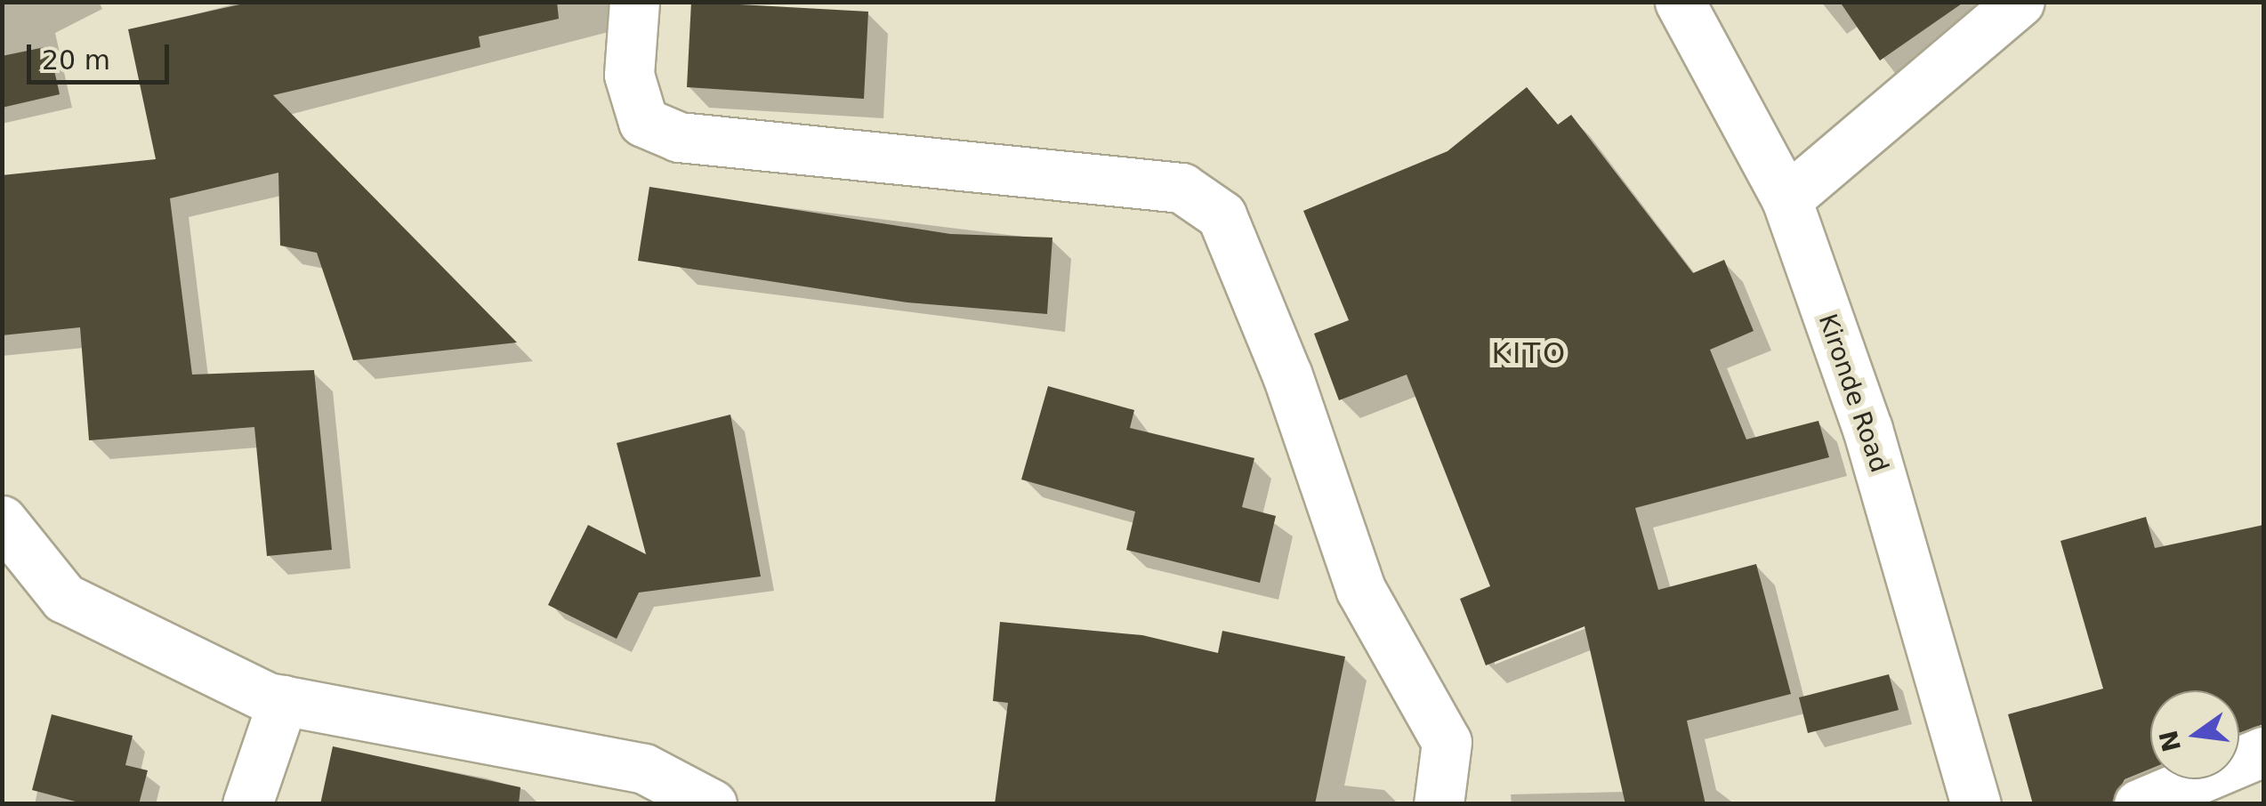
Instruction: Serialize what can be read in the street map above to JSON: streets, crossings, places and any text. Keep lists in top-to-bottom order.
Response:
{
  "streets": {
    "street": ["Kironde Road"]
  },
  "districts": ["KITO"],
  "scale_bar": "20 m",
  "north": "left"
}
